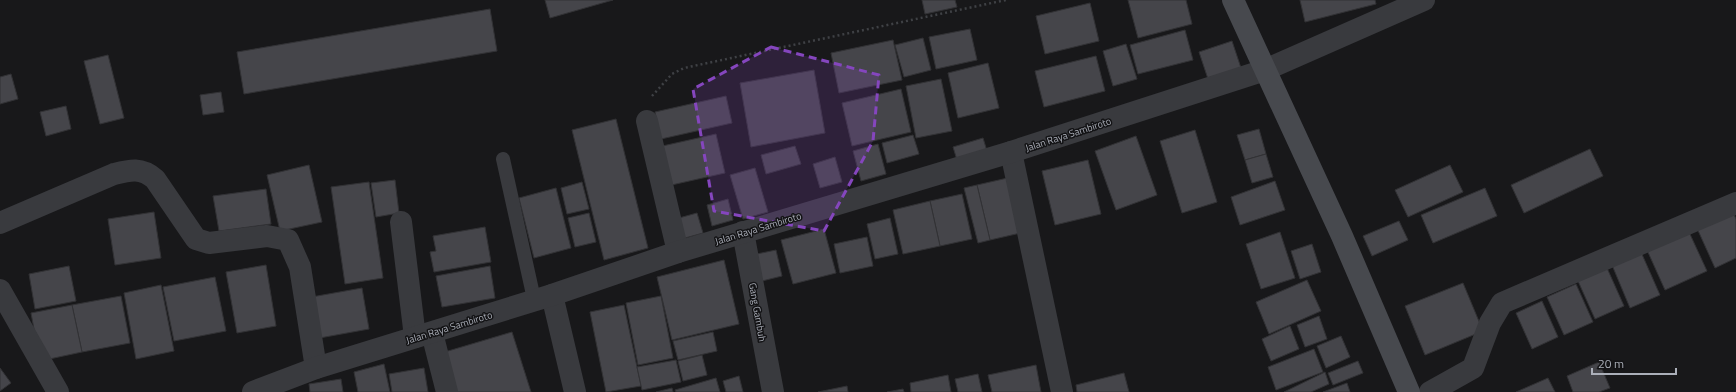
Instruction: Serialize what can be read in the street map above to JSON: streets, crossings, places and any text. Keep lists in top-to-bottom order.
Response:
{
  "streets": {
    "street": ["Jalan Raya Sambiroto", "Gang Gambuh"]
  },
  "crossings": [
    ["Jalan Raya Sambiroto", "Gang Gambuh"]
  ],
  "scale_bar": "20 m"
}
